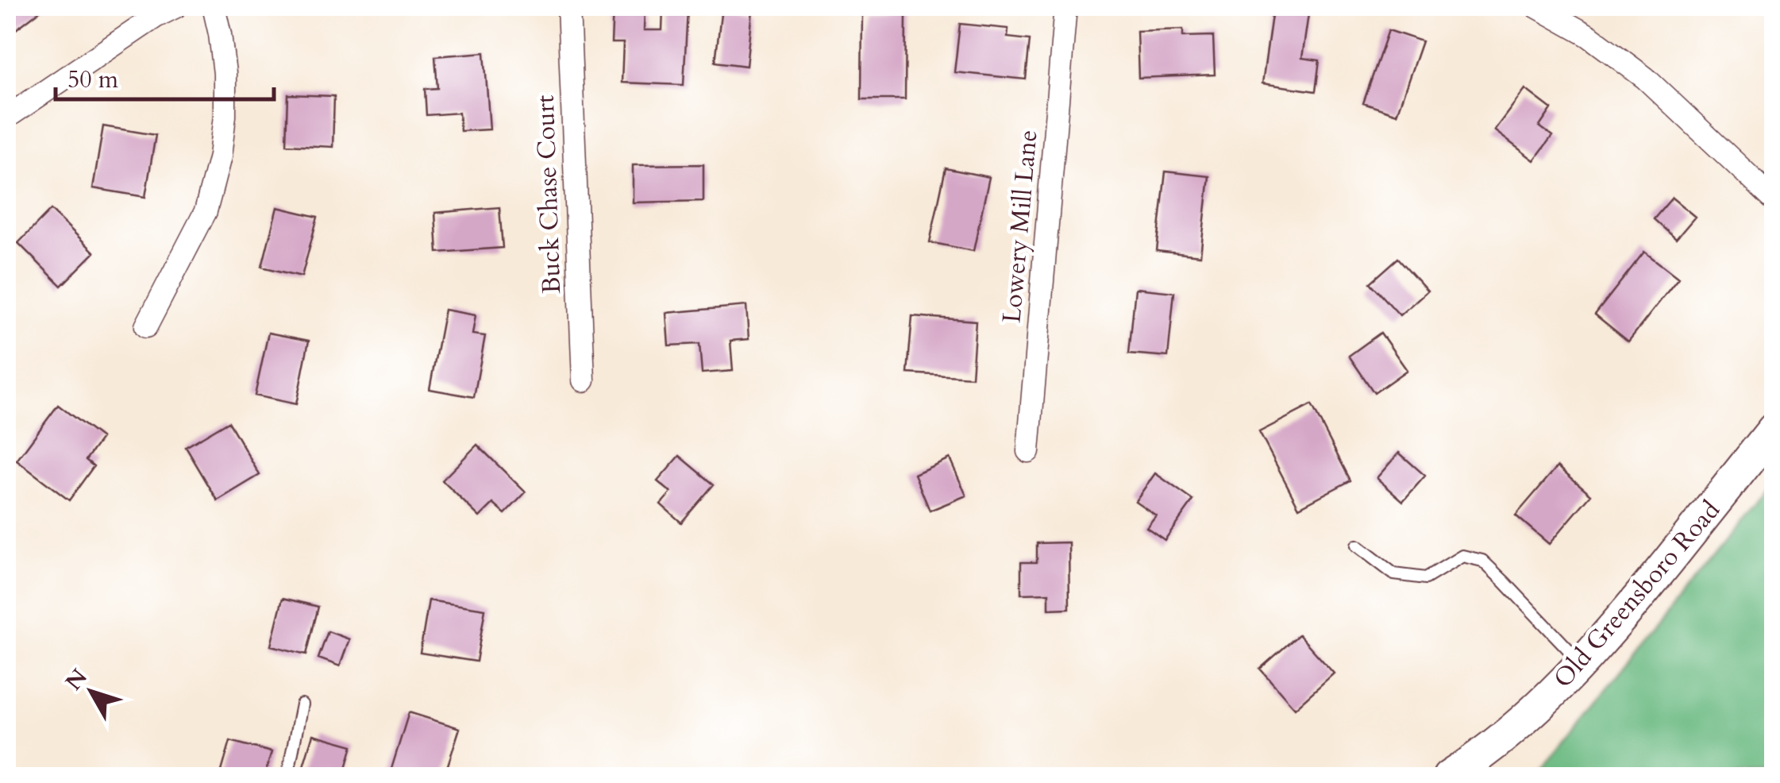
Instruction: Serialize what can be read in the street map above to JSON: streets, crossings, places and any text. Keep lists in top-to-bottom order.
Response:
{
  "streets": {
    "main road": ["Old Greensboro Road"],
    "street": ["Buck Chase Court", "Lowery Mill Lane"]
  },
  "scale_bar": "50 m",
  "north": "top left"
}
